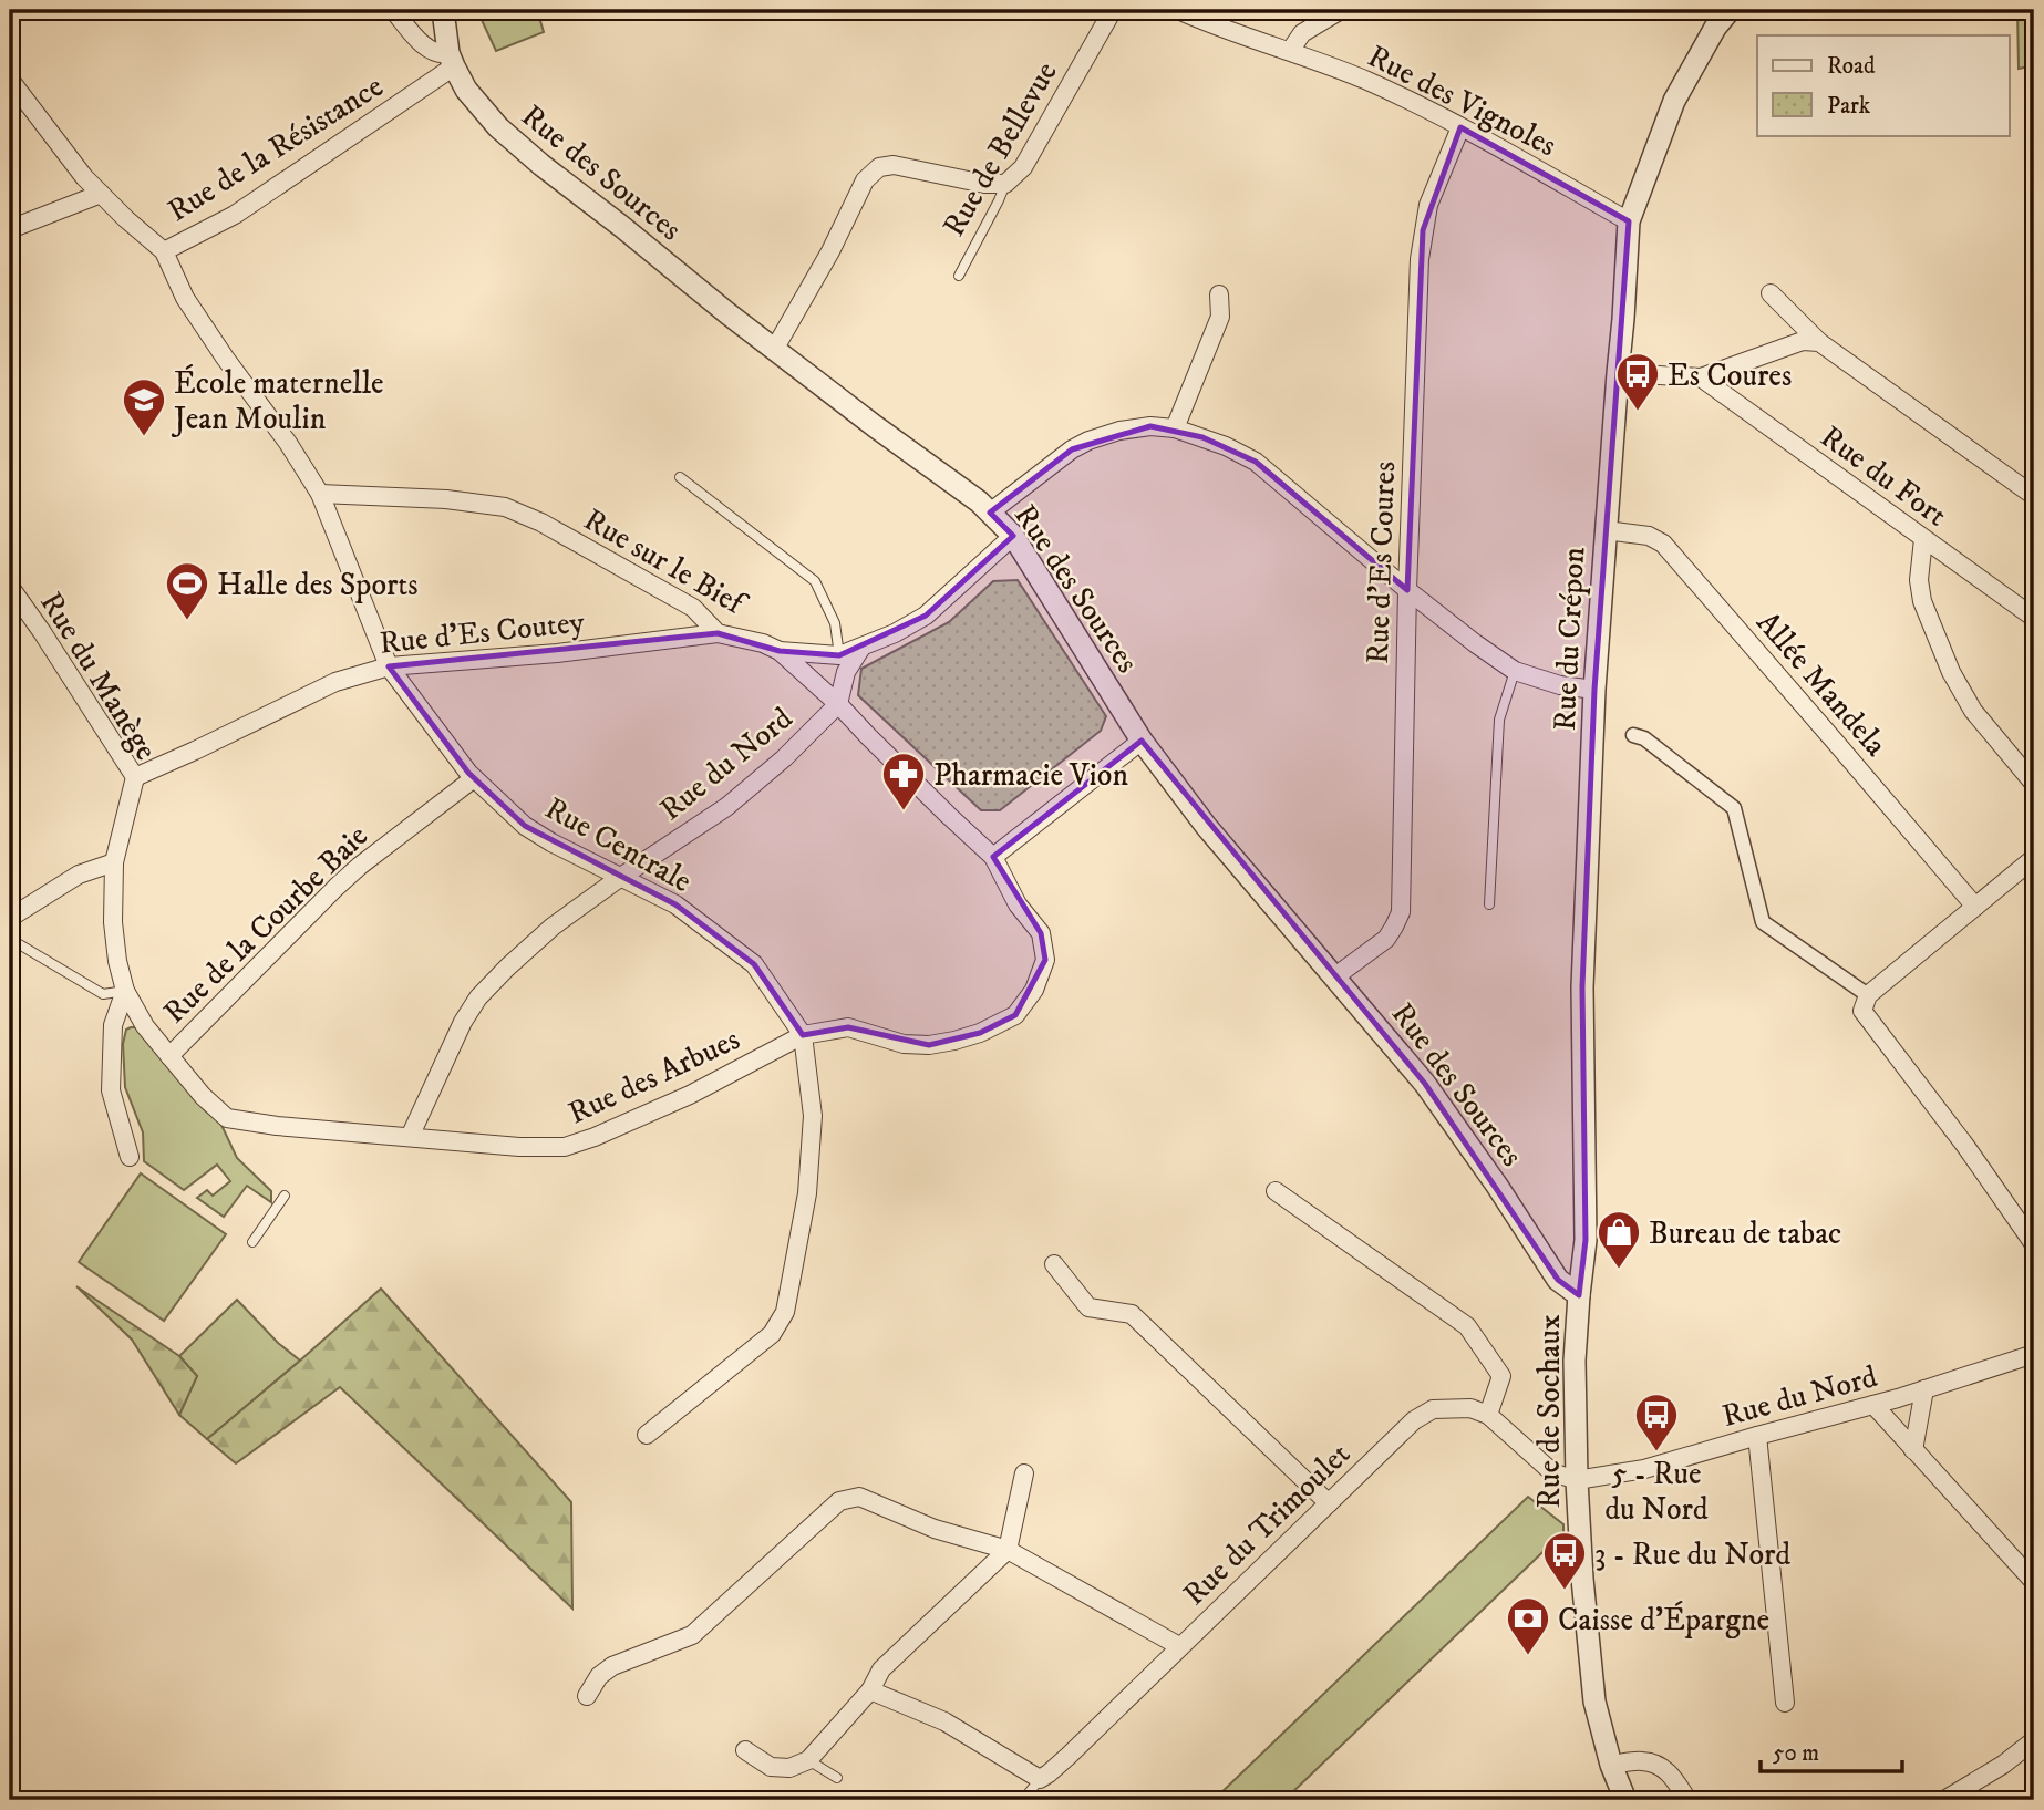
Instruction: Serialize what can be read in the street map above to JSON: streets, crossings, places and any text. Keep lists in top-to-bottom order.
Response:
{
  "streets": {
    "street": [
      "Rue des Vignoles",
      "Rue de la Résistance",
      "Rue de Bellevue",
      "Rue des Sources",
      "Rue du Fort",
      "Rue sur le Bief",
      "Rue d'Es Coures",
      "Rue d'Es Coutey",
      "Rue du Crépon",
      "Rue du Manège",
      "Allée Mandela",
      "Rue du Nord",
      "Rue Centrale",
      "Rue de la Courbe Baie",
      "Rue des Arbues",
      "Rue de Sochaux",
      "Rue du Trimoulet"
    ]
  },
  "crossings": [
    ["Rue des Vignoles", "Rue d'Es Coures"],
    ["Rue des Vignoles", "Rue du Crépon"],
    ["Rue de la Résistance", "Rue des Sources"],
    ["Rue de la Résistance", "Rue Centrale"],
    ["Rue des Sources", "Rue d'Es Coures"],
    ["Rue des Sources", "Rue du Crépon"],
    ["Rue des Sources", "Rue de Sochaux"],
    ["Rue sur le Bief", "Rue d'Es Coutey"],
    ["Rue sur le Bief", "Rue du Nord"],
    ["Rue sur le Bief", "Rue Centrale"],
    ["Rue sur le Bief", "Rue des Arbues"],
    ["Rue d'Es Coutey", "Rue du Manège"],
    ["Rue d'Es Coutey", "Rue Centrale"],
    ["Rue du Crépon", "Allée Mandela"],
    ["Rue du Crépon", "Rue de Sochaux"],
    ["Rue du Manège", "Rue des Arbues"],
    ["Rue du Nord", "Rue Centrale"],
    ["Rue du Nord", "Rue des Arbues"],
    ["Rue du Nord", "Rue de Sochaux"],
    ["Rue Centrale", "Rue de la Courbe Baie"],
    ["Rue Centrale", "Rue des Arbues"],
    ["Rue de la Courbe Baie", "Rue des Arbues"]
  ],
  "places": {
    "bus stop": ["Es Coures", "5 - Rue du Nord", "3 - Rue du Nord"],
    "school or university": ["École maternelle Jean Moulin"],
    "sports": ["Halle des Sports"],
    "pharmacy": ["Pharmacie Vion"],
    "shop": ["Bureau de tabac"],
    "bank": ["Caisse d'Épargne"]
  },
  "legend": ["Road", "Park"],
  "scale_bar": "50 m"
}
